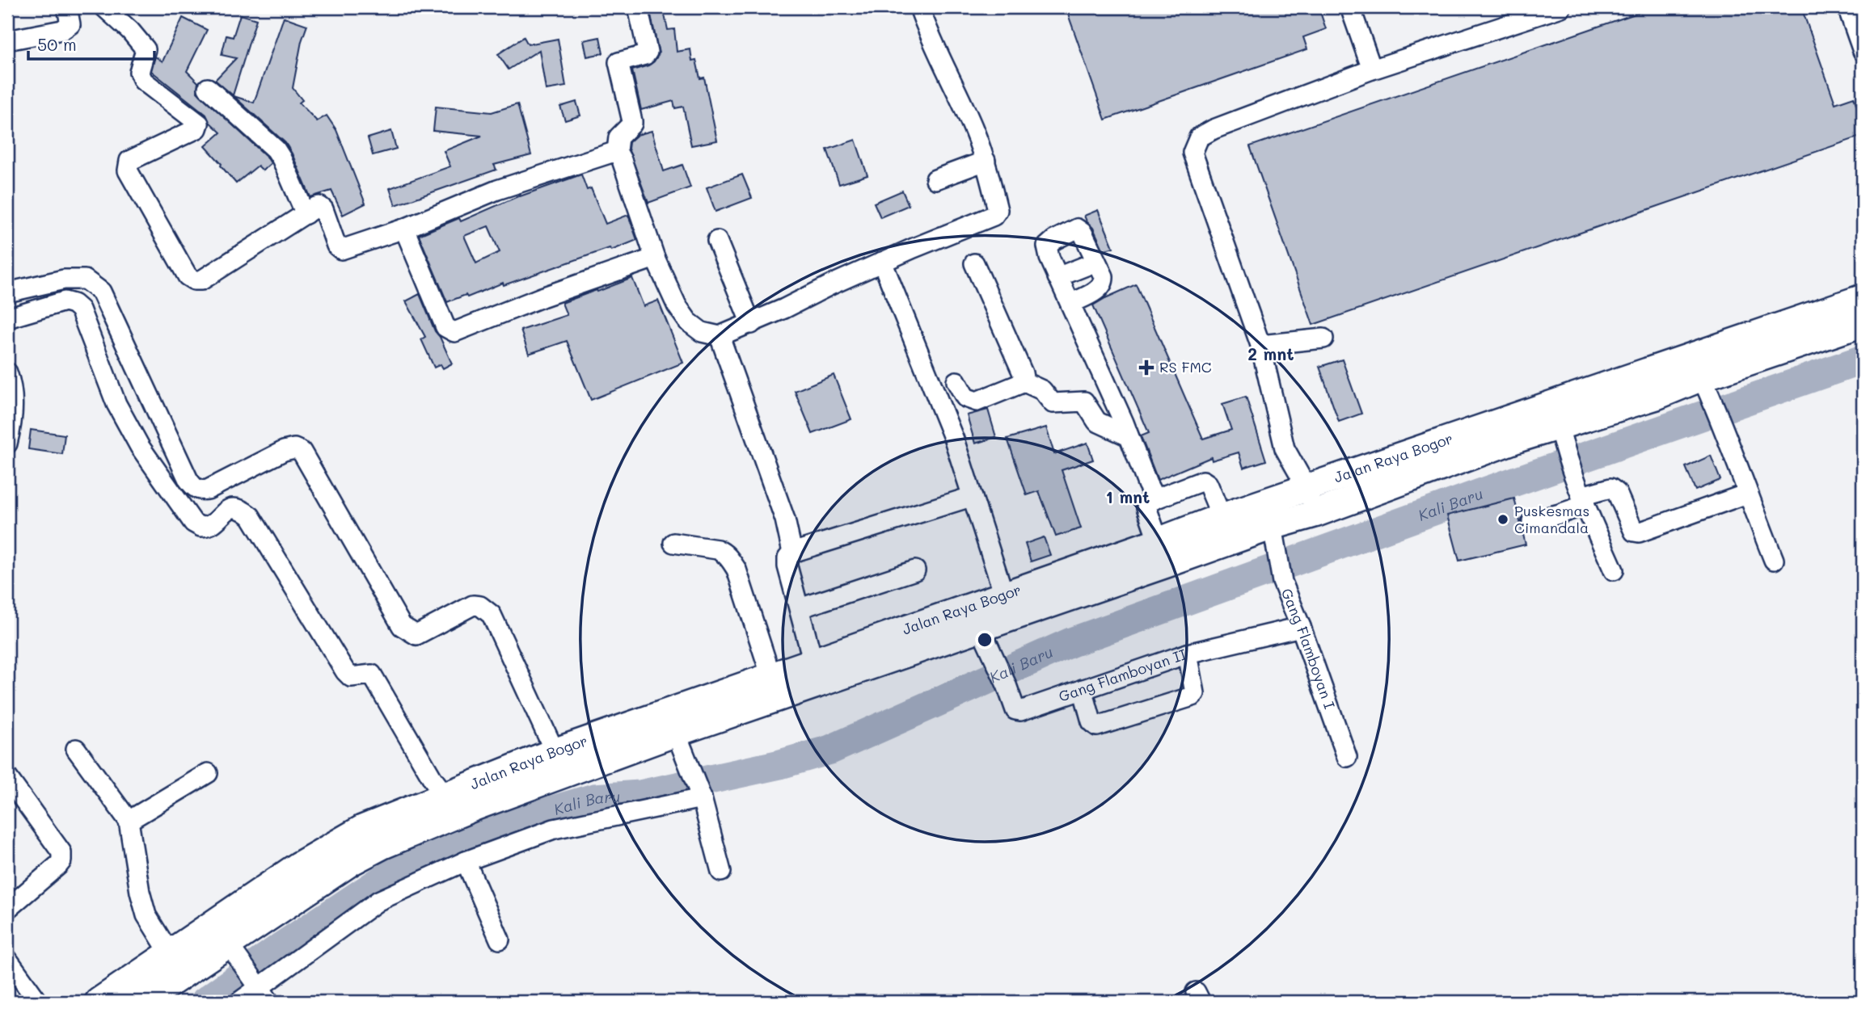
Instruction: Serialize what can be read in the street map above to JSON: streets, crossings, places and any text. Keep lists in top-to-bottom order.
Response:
{
  "streets": {
    "highway": ["Jalan Raya Bogor"],
    "street": ["Gang Flamboyan I", "Gang Flamboyan II"]
  },
  "crossings": [
    ["Jalan Raya Bogor", "Gang Flamboyan I"],
    ["Jalan Raya Bogor", "Gang Flamboyan II"],
    ["Gang Flamboyan I", "Gang Flamboyan II"]
  ],
  "water": ["Kali Baru"],
  "places": {
    "health": ["RS FMC"],
    "other": ["Puskesmas Cimandala"]
  },
  "scale_bar": "50 m",
  "rings": ["2 mnt", "1 mnt"]
}
